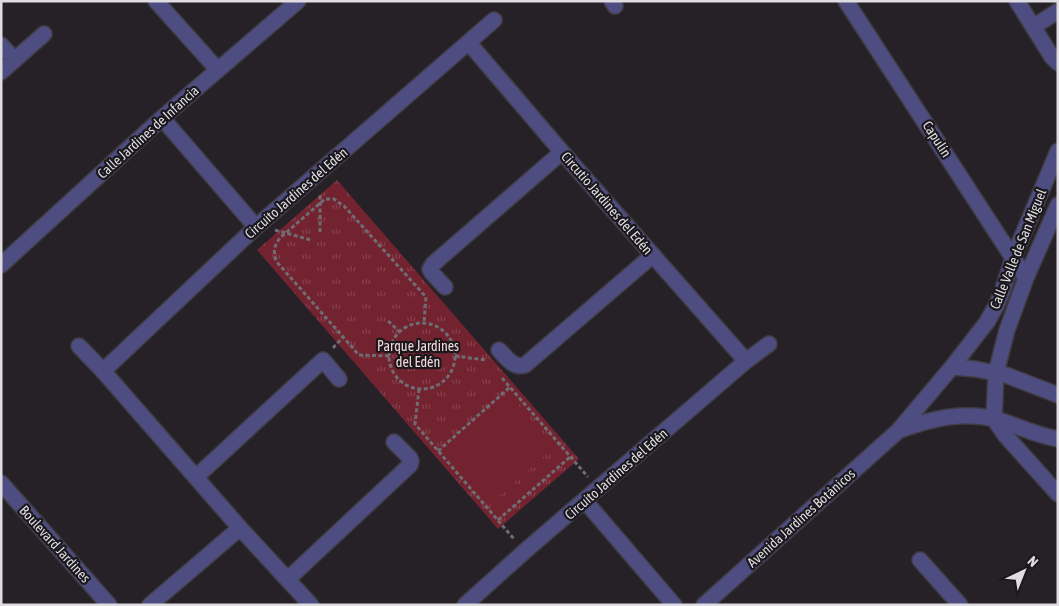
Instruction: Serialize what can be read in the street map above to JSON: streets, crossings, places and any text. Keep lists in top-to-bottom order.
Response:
{
  "streets": {
    "street": [
      "Calle Jardines de Infancia",
      "Capulín",
      "Circuito Jardines del Edén",
      "Circutio Jardines del Edén",
      "Calle Valle de San Miguel",
      "Avenida Jardines Botánicos",
      "Boulevard Jardines"
    ]
  },
  "crossings": [
    ["Capulín", "Calle Valle de San Miguel"],
    ["Circuito Jardines del Edén", "Circutio Jardines del Edén"],
    ["Calle Valle de San Miguel", "Avenida Jardines Botánicos"]
  ],
  "parks": ["Parque Jardines del Edén"],
  "north": "top right"
}
